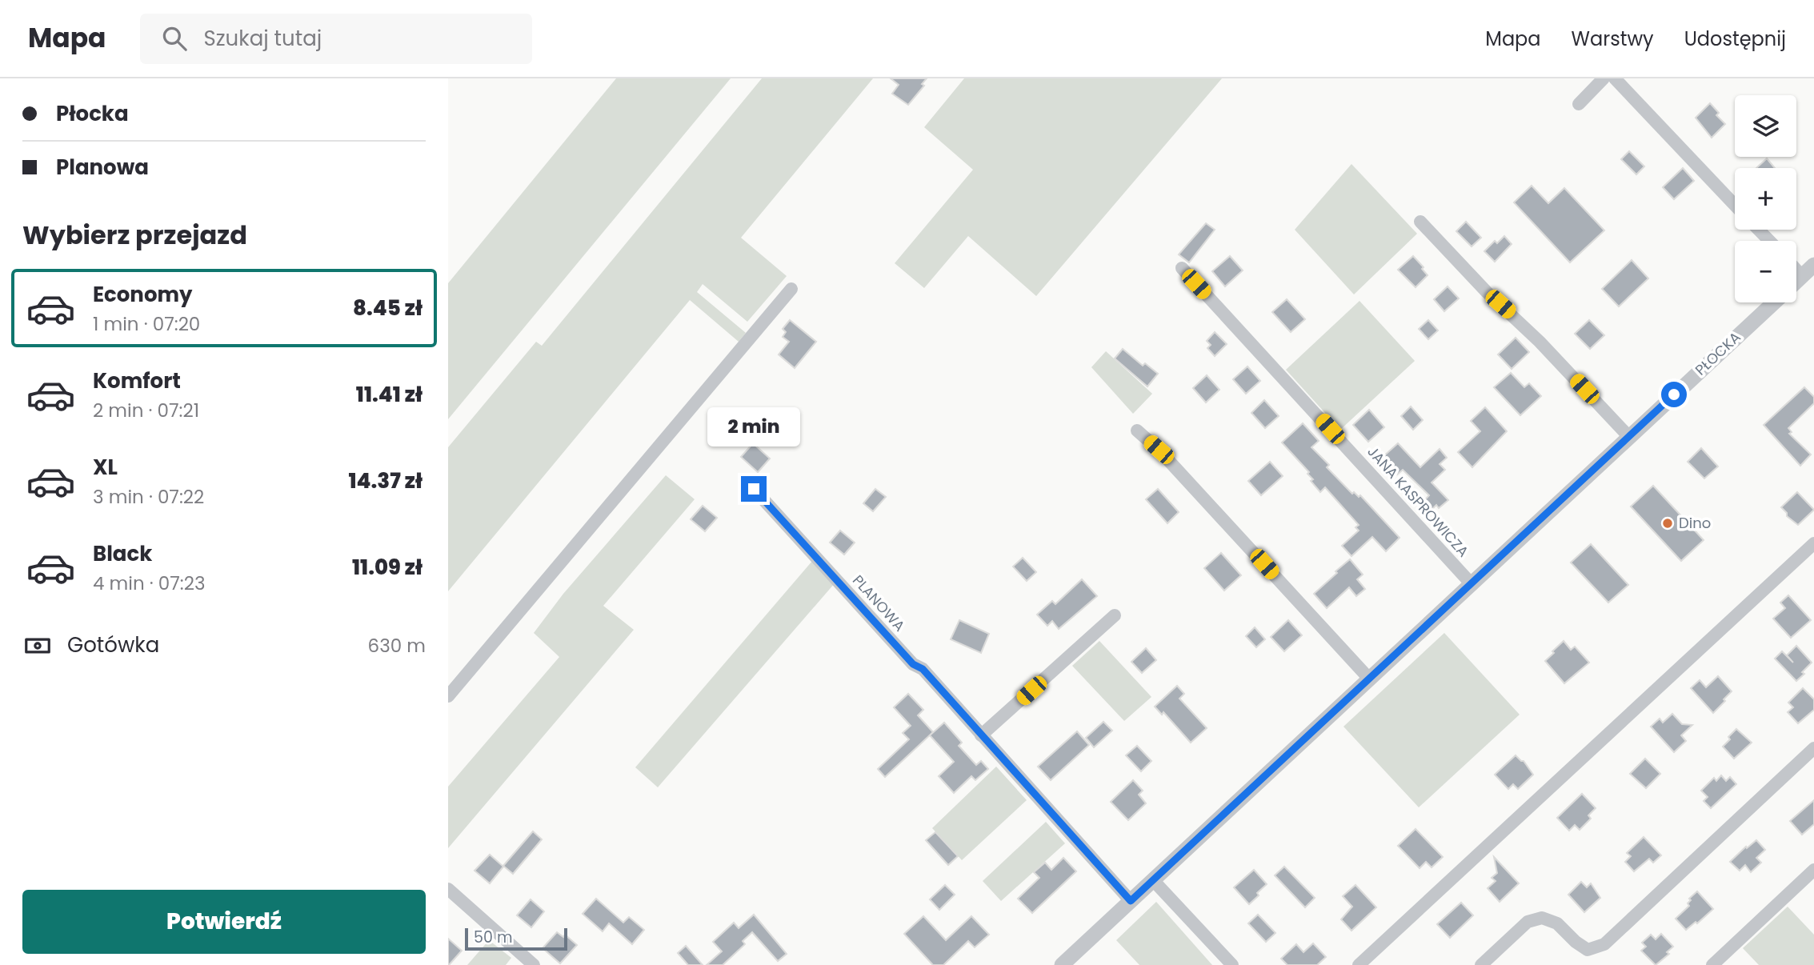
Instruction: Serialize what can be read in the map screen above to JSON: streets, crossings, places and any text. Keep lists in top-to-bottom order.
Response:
{
  "streets": {
    "street": ["PŁOCKA", "JANA KASPROWICZA", "PLANOWA"]
  },
  "crossings": [
    ["PŁOCKA", "JANA KASPROWICZA"],
    ["PŁOCKA", "PLANOWA"]
  ],
  "places": ["Dino"],
  "scale_bar": "50 m",
  "page": {
    "header": "Mapa",
    "search": "Szukaj tutaj",
    "nav": ["Mapa", "Warstwy", "Udostępnij"],
    "banner": ["Płocka", "Planowa"],
    "map_buttons": ["+", "−"],
    "heading": "Wybierz przejazd",
    "list": [
      {
        "name": "Economy",
        "note": "1 min · 07:20",
        "value": "8.45 zł"
      },
      {
        "name": "Komfort",
        "note": "2 min · 07:21",
        "value": "11.41 zł"
      },
      {
        "name": "XL",
        "note": "3 min · 07:22",
        "value": "14.37 zł"
      },
      {
        "name": "Black",
        "note": "4 min · 07:23",
        "value": "11.09 zł"
      }
    ],
    "bubble": "2 min",
    "pay": ["Gotówka", "630 m"],
    "buttons": "Potwierdź",
    "scale": "50 m"
  }
}
